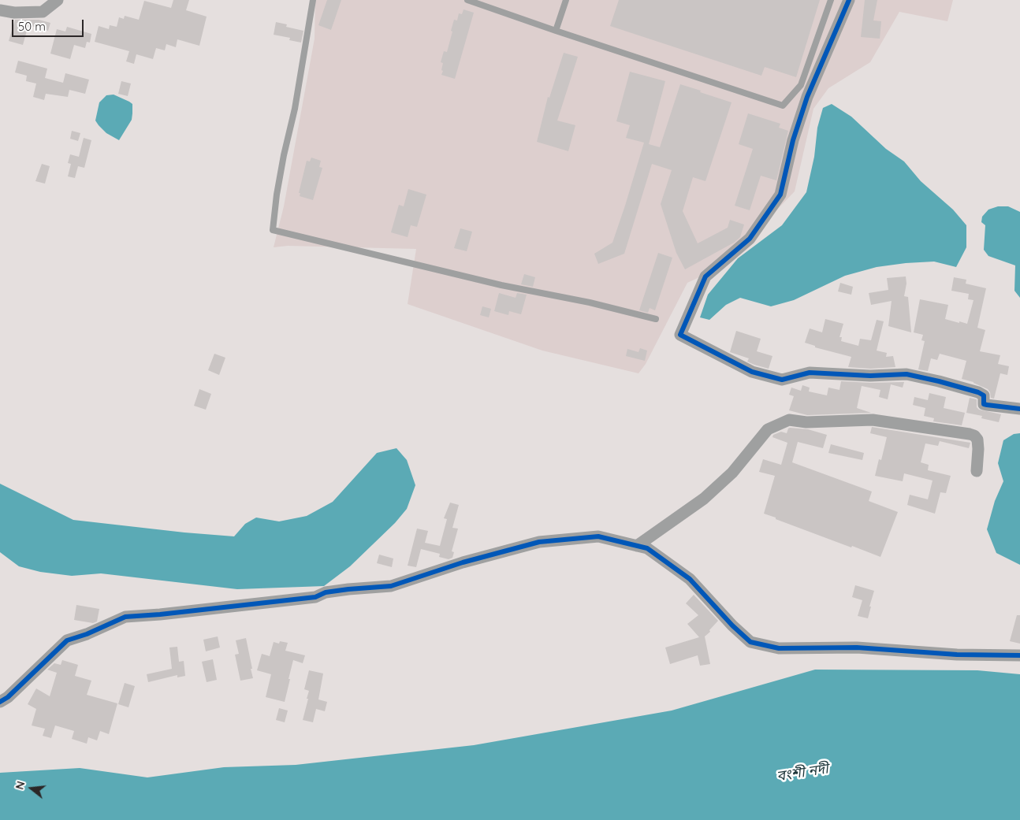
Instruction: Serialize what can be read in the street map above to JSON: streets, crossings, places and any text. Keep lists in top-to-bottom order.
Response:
{
  "water": ["বংশী নদী"],
  "scale_bar": "50 m",
  "north": "left"
}
